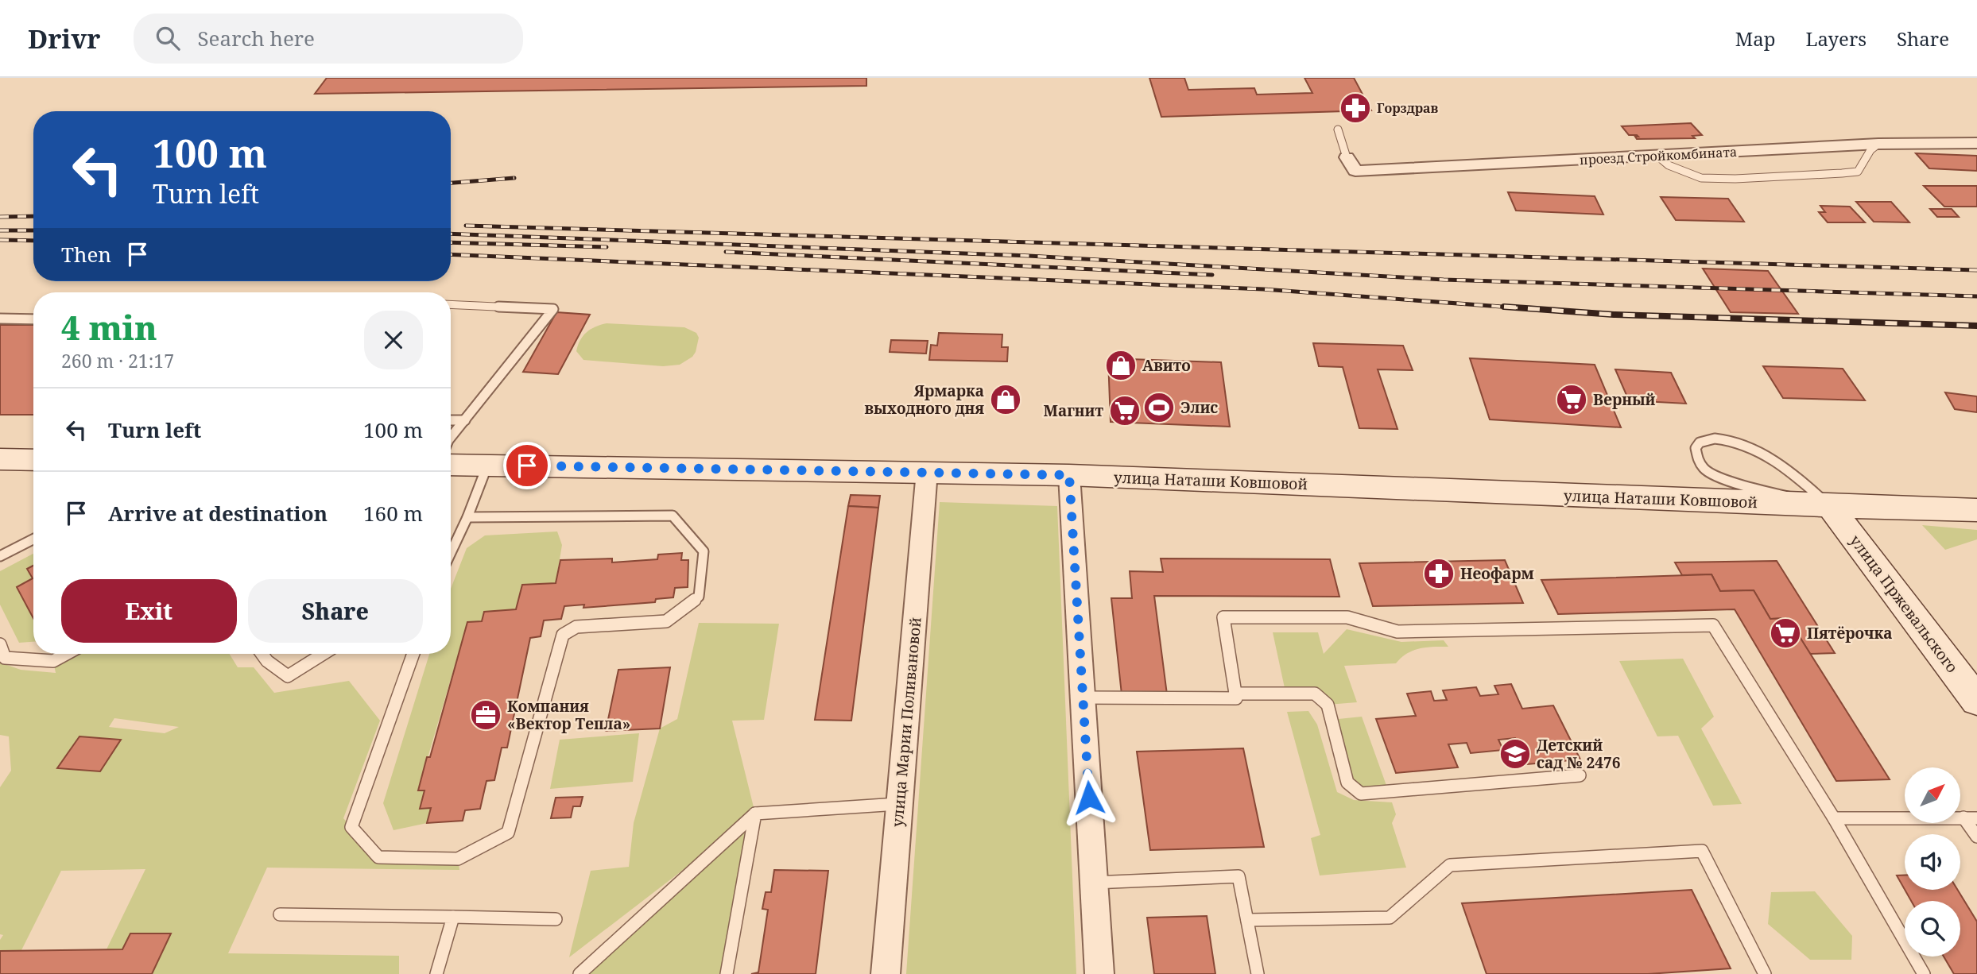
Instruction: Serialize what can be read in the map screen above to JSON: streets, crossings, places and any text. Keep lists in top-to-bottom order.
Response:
{
  "streets": {
    "street": [
      "проезд Стройкомбината",
      "улица Наташи Ковшовой",
      "улица Пржевальского",
      "улица Марии Поливановой"
    ]
  },
  "crossings": [
    ["улица Наташи Ковшовой", "улица Пржевальского"],
    ["улица Наташи Ковшовой", "улица Марии Поливановой"]
  ],
  "places": {
    "pharmacy": ["Горздрав", "Неофарм"],
    "shop": ["Авито", "Ярмарка выходного дня"],
    "supermarket": ["Верный", "Магнит", "Пятёрочка"],
    "sports": ["Элис"],
    "office": ["Компания «Вектор Тепла»"],
    "school or university": ["Детский сад № 2476"]
  },
  "north": "top right",
  "page": {
    "header": "Drivr",
    "search": "Search here",
    "nav": ["Map", "Layers", "Share"],
    "turn": ["100 m", "Turn left"],
    "then": "Then",
    "heading": ["4 min", "260 m · 21:17"],
    "list": [
      {
        "name": "Turn left",
        "value": "100 m"
      },
      {
        "name": "Arrive at destination",
        "value": "160 m"
      }
    ],
    "buttons": ["Exit", "Share"]
  }
}
